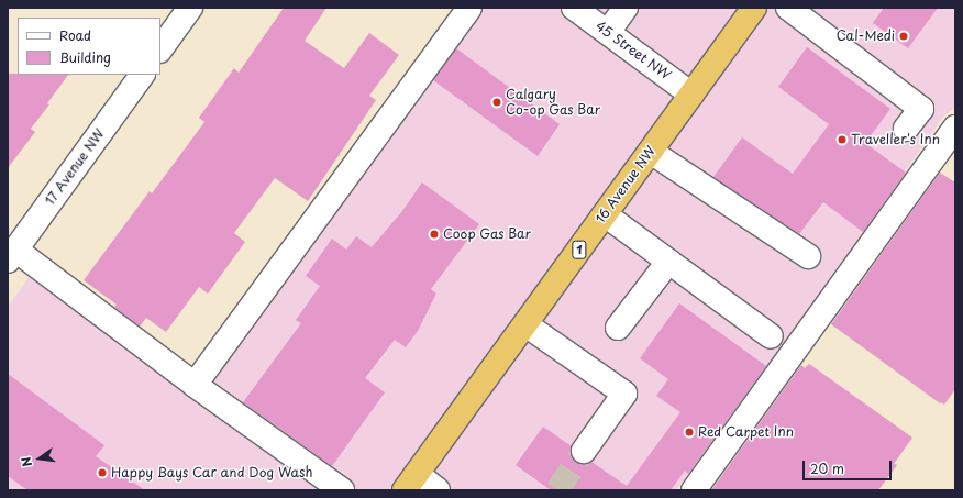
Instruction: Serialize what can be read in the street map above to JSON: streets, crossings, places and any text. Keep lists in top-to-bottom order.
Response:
{
  "streets": {
    "highway": ["16 Avenue NW", "1"],
    "street": ["45 Street NW", "17 Avenue NW"]
  },
  "crossings": [
    ["45 Street NW", "16 Avenue NW"]
  ],
  "places": [
    "Cal-Medi",
    "Calgary Co-op Gas Bar",
    "Traveller's Inn",
    "Coop Gas Bar",
    "Red Carpet Inn",
    "Happy Bays Car and Dog Wash"
  ],
  "legend": ["Road", "Building"],
  "scale_bar": "20 m",
  "north": "left"
}
